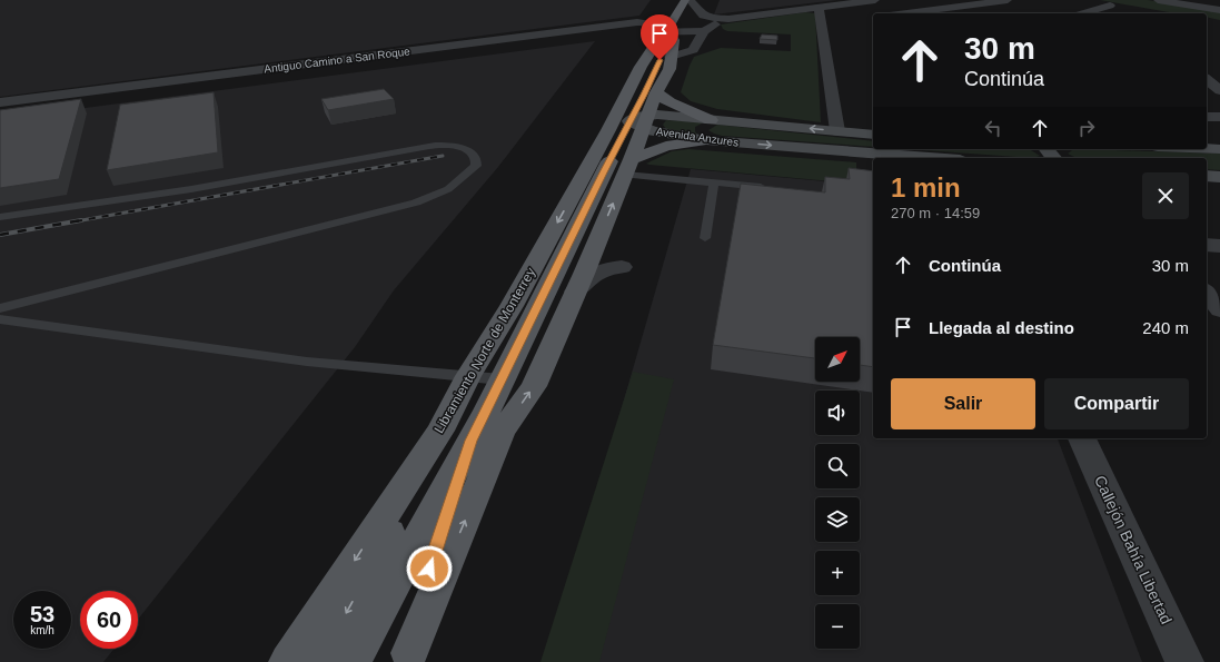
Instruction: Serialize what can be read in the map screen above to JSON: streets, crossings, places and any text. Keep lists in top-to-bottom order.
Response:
{
  "streets": {
    "main road": ["Libramiento Norte de Monterrey"],
    "street": ["Antiguo Camino a San Roque", "Avenida Anzures", "Callejón Bahía Libertad"]
  },
  "crossings": [
    ["Antiguo Camino a San Roque", "Libramiento Norte de Monterrey"],
    ["Avenida Anzures", "Libramiento Norte de Monterrey"]
  ],
  "north": "top right",
  "page": {
    "turn": ["30 m", "Continúa"],
    "heading": ["1 min", "270 m · 14:59"],
    "list": [
      {
        "name": "Continúa",
        "value": "30 m"
      },
      {
        "name": "Llegada al destino",
        "value": "240 m"
      }
    ],
    "map_buttons": ["+", "−"],
    "buttons": ["Salir", "Compartir"],
    "speed": "53 km/h",
    "limit": "60"
  }
}
